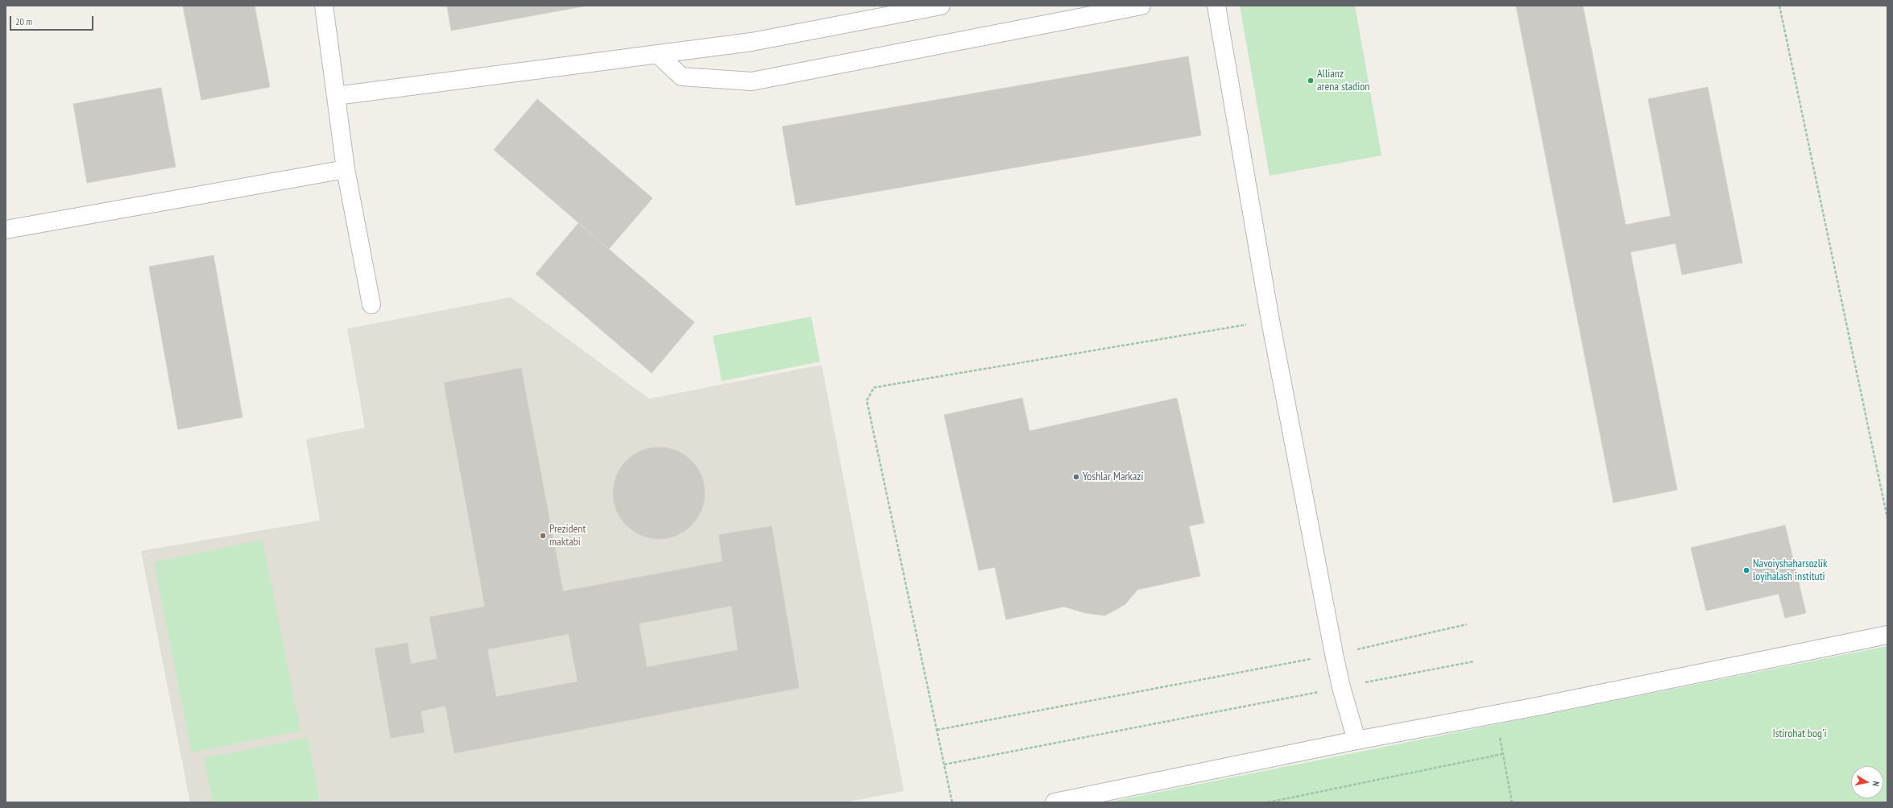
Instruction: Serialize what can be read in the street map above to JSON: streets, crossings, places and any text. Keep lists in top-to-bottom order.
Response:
{
  "parks": ["Istirohat bog'i"],
  "places": [
    "Allianz arena stadion",
    "Yoshlar Markazi",
    "Prezident maktabi",
    "Navoiyshaharsozlik loyihalash instituti"
  ],
  "scale_bar": "20 m",
  "north": "right"
}
